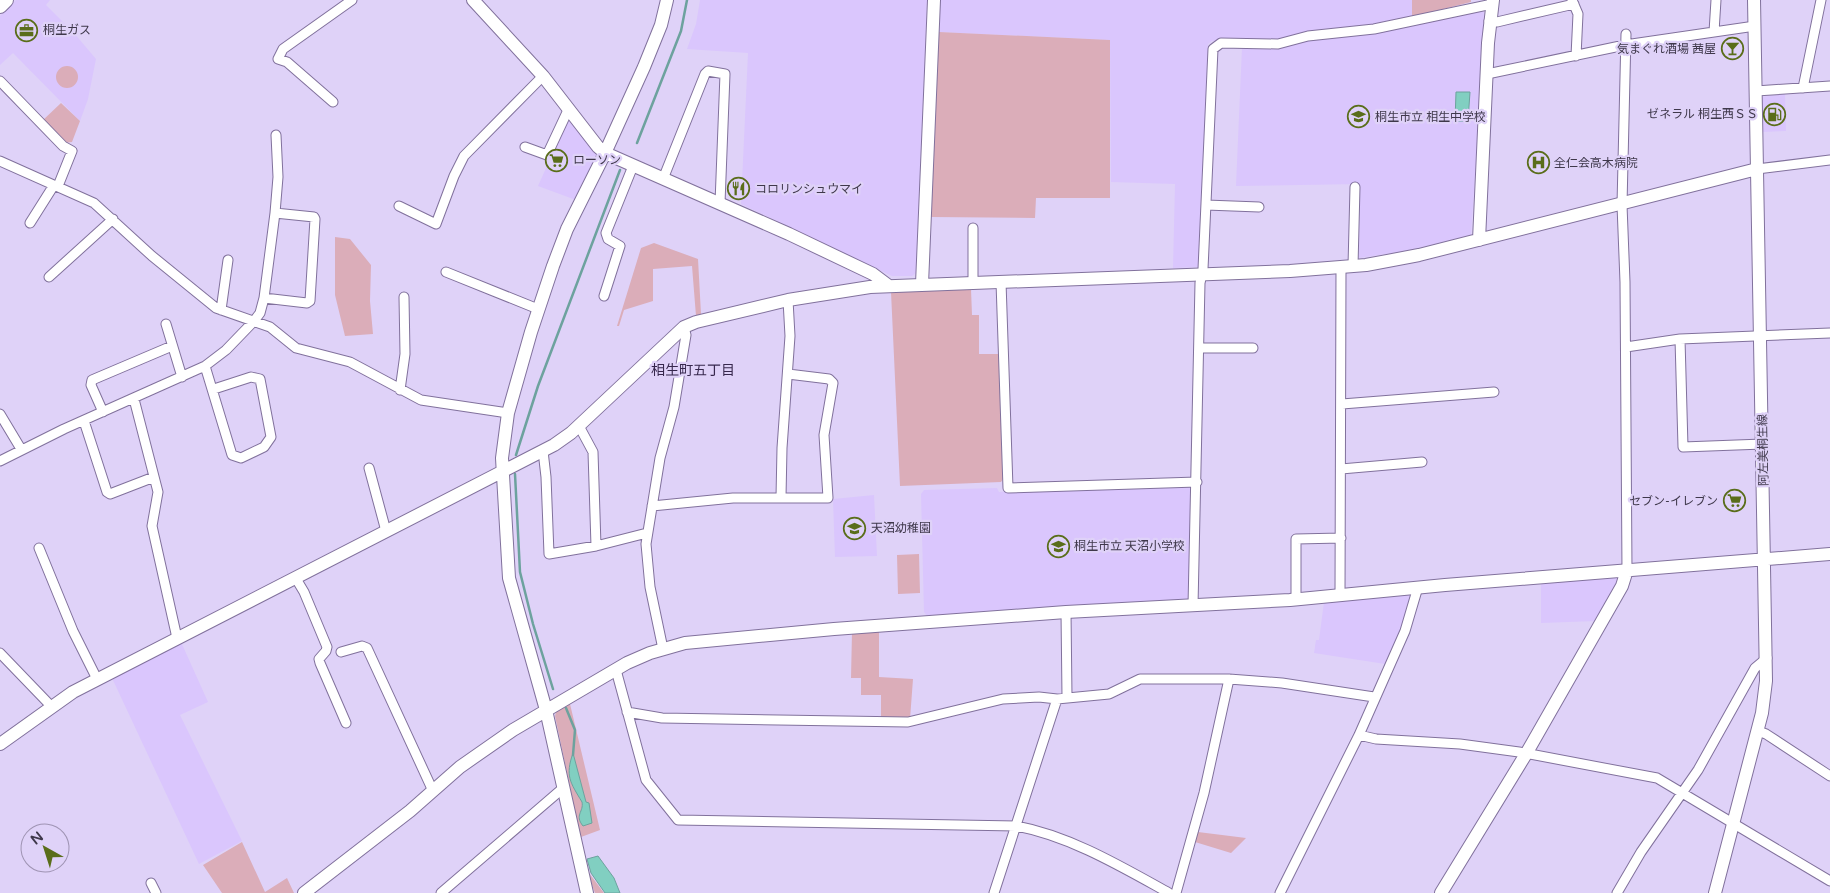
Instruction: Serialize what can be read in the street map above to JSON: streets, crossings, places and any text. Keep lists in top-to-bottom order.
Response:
{
  "streets": {
    "street": ["阿左美桐生線"]
  },
  "districts": ["相生町五丁目"],
  "places": {
    "office": ["桐生ガス"],
    "bar": ["気まぐれ酒場 茜屋"],
    "fuel station": ["ゼネラル 桐生西ＳＳ"],
    "school or university": ["桐生市立 相生中学校", "天沼幼稚園", "桐生市立 天沼小学校"],
    "supermarket": ["ローソン", "セブン-イレブン"],
    "hospital": ["全仁会高木病院"],
    "restaurant": ["コロリンシュウマイ"]
  },
  "north": "top left"
}
